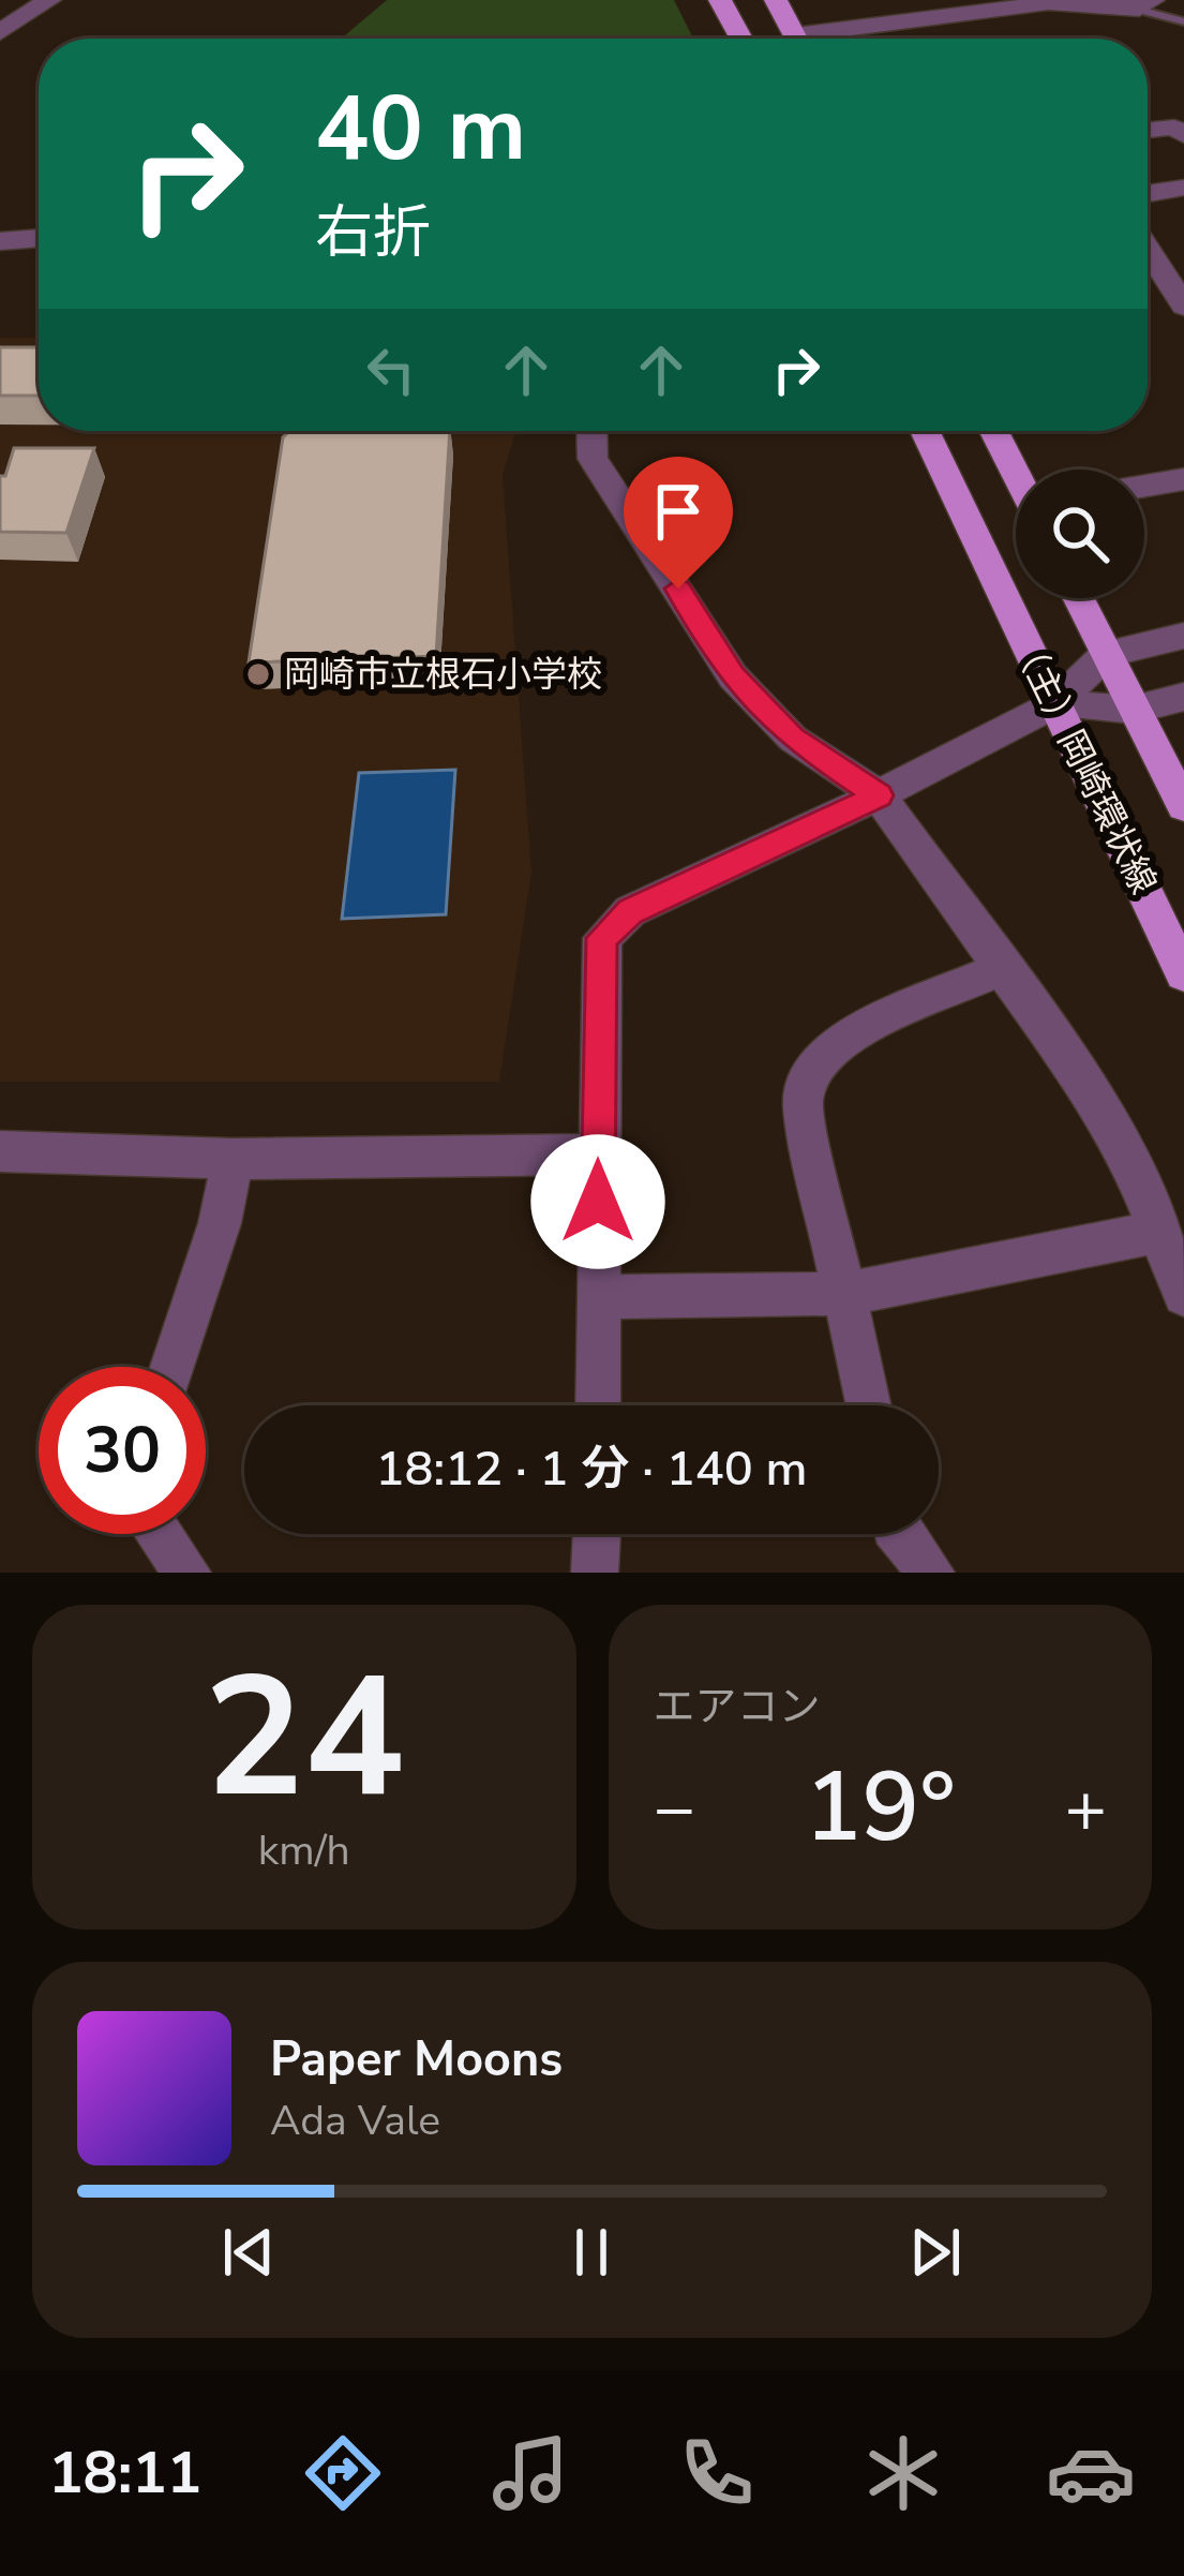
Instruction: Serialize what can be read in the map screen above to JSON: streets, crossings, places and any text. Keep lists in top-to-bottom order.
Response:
{
  "streets": {
    "main road": ["（主）岡崎環状線"]
  },
  "places": ["岡崎市立根石小学校"],
  "page": {
    "turn": ["40 m", "右折"],
    "limit": "30",
    "trip": "18:12 · 1 分 · 140 m",
    "tile": [
      ["24", "km/h"],
      "エアコン"
    ],
    "heat": ["−", "19°", "+"],
    "song": ["Paper Moons", "Ada Vale"],
    "tabs": "18:11"
  }
}
